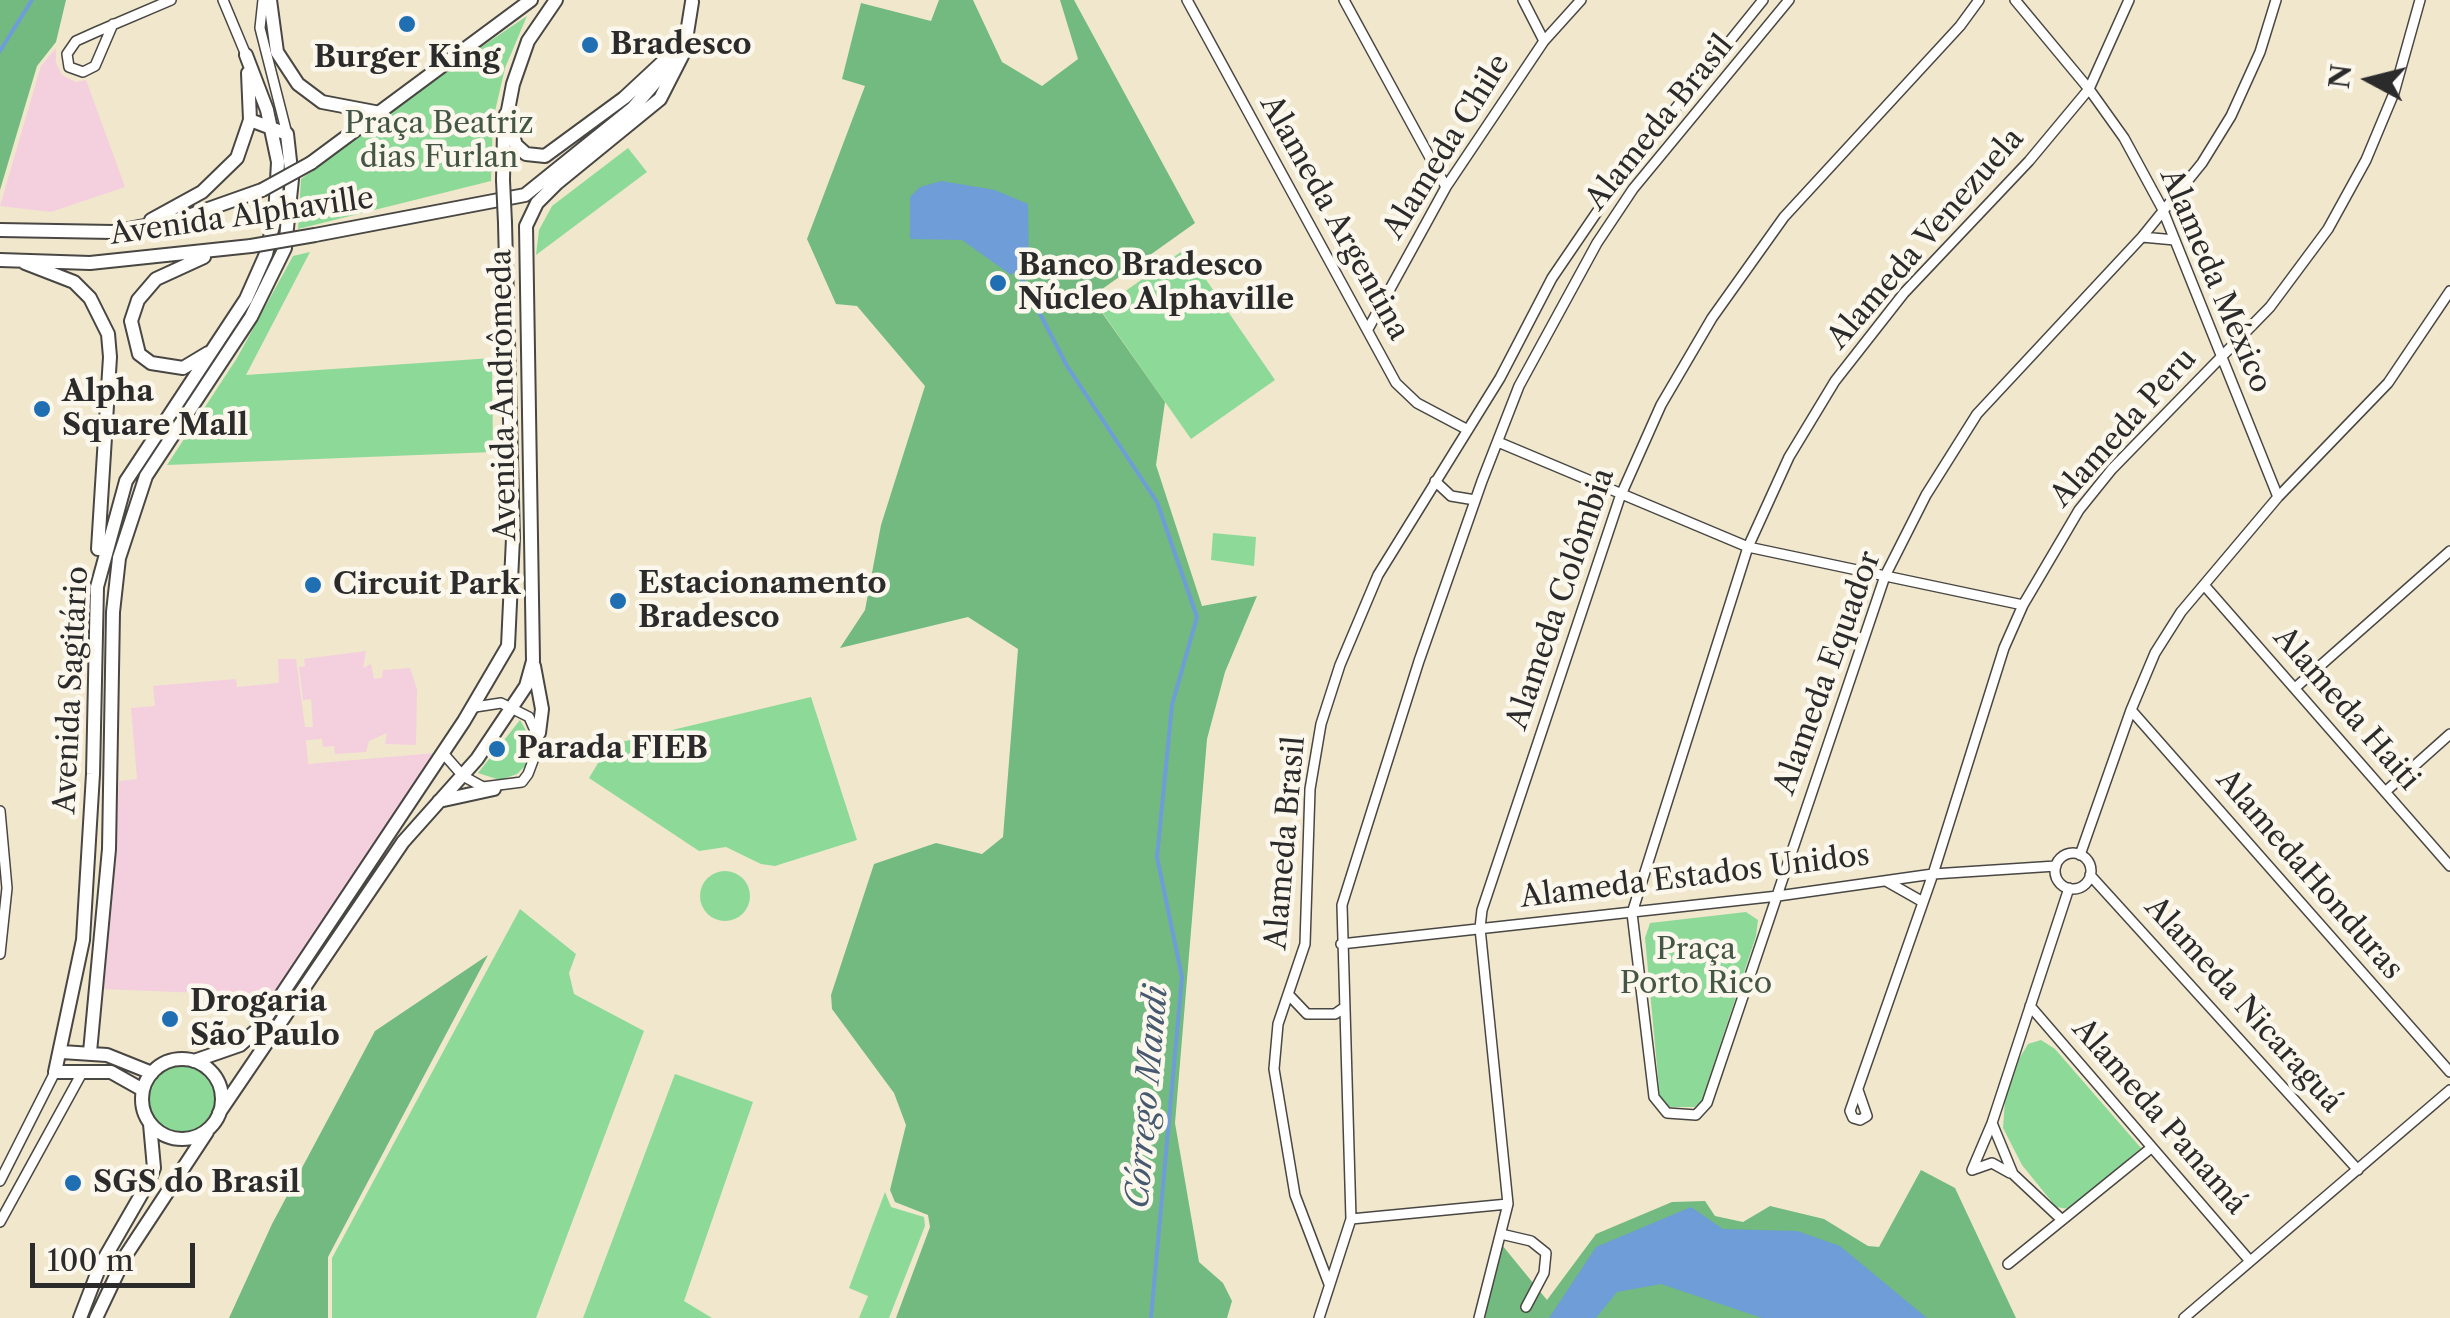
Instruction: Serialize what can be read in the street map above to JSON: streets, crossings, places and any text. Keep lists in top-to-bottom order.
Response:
{
  "streets": {
    "main road": ["Avenida Alphaville", "Avenida Andrômeda", "Avenida Sagitário"],
    "street": [
      "Alameda Brasil",
      "Alameda Chile",
      "Alameda Argentina",
      "Alameda Venezuela",
      "Alameda México",
      "Alameda Peru",
      "Alameda Colômbia",
      "Alameda Equador",
      "Alameda Haiti",
      "AlamedaHonduras",
      "Alameda Estados Unidos",
      "Alameda Nicaraguá",
      "Alameda Panamá"
    ]
  },
  "crossings": [
    ["Alameda Brasil", "Alameda Argentina"],
    ["Alameda Brasil", "Alameda Estados Unidos"],
    ["Alameda Chile", "Alameda Argentina"],
    ["Avenida Alphaville", "Avenida Andrômeda"],
    ["Alameda Venezuela", "Alameda México"],
    ["Alameda Venezuela", "Alameda Equador"],
    ["Alameda Venezuela", "Alameda Estados Unidos"],
    ["Alameda México", "Alameda Peru"],
    ["Alameda México", "Alameda Equador"],
    ["Alameda Peru", "Alameda Estados Unidos"],
    ["Alameda Colômbia", "Alameda Estados Unidos"],
    ["Alameda Equador", "Alameda Estados Unidos"],
    ["Alameda Estados Unidos", "Alameda Nicaraguá"]
  ],
  "water": ["Córrego Mandi"],
  "parks": ["Praça Beatriz dias Furlan", "Praça Porto Rico"],
  "places": [
    "Burger King",
    "Bradesco",
    "Banco Bradesco Núcleo Alphaville",
    "Alpha Square Mall",
    "Circuit Park",
    "Estacionamento Bradesco",
    "Parada FIEB",
    "Drogaria São Paulo",
    "SGS do Brasil"
  ],
  "scale_bar": "100 m",
  "north": "left"
}
